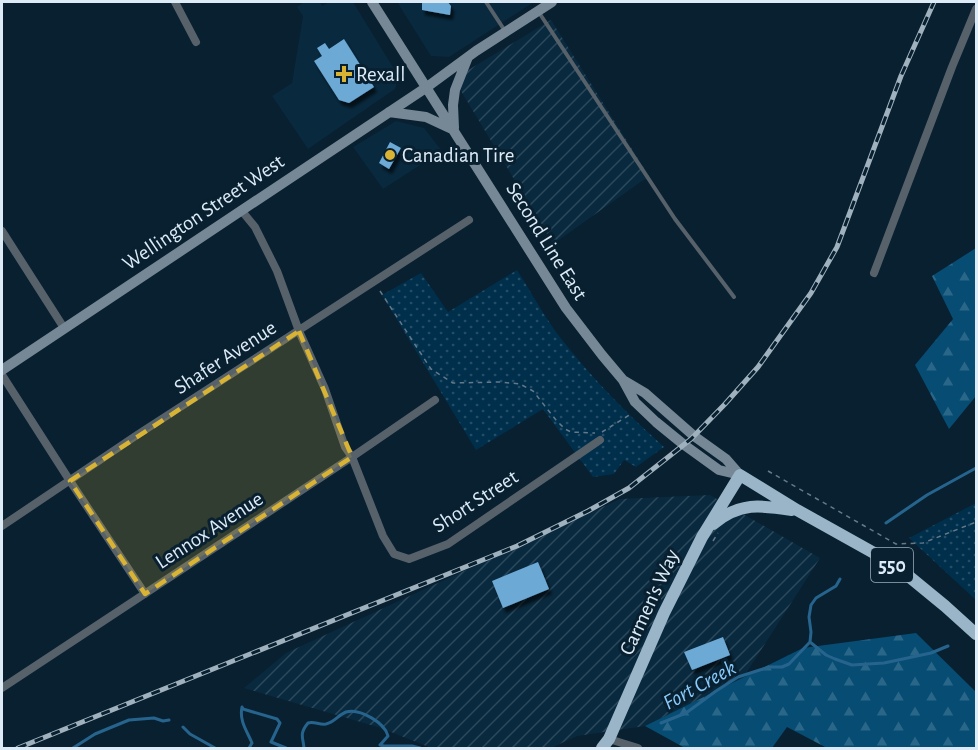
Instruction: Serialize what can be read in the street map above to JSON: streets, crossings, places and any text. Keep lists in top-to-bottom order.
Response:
{
  "streets": {
    "highway": ["Second Line East", "550", "Carmen's Way"],
    "main road": ["Wellington Street West"],
    "street": ["Shafer Avenue", "Short Street", "Lennox Avenue"]
  },
  "crossings": [
    ["Wellington Street West", "Second Line East"],
    ["Wellington Street West", "Short Street"],
    ["Wellington Street West", "550"],
    ["Second Line East", "550"],
    ["Second Line East", "Carmen's Way"],
    ["Shafer Avenue", "Short Street"],
    ["Short Street", "Lennox Avenue"]
  ],
  "water": ["Fort Creek"],
  "places": {
    "health": ["Rexall"],
    "other": ["Canadian Tire"]
  }
}
